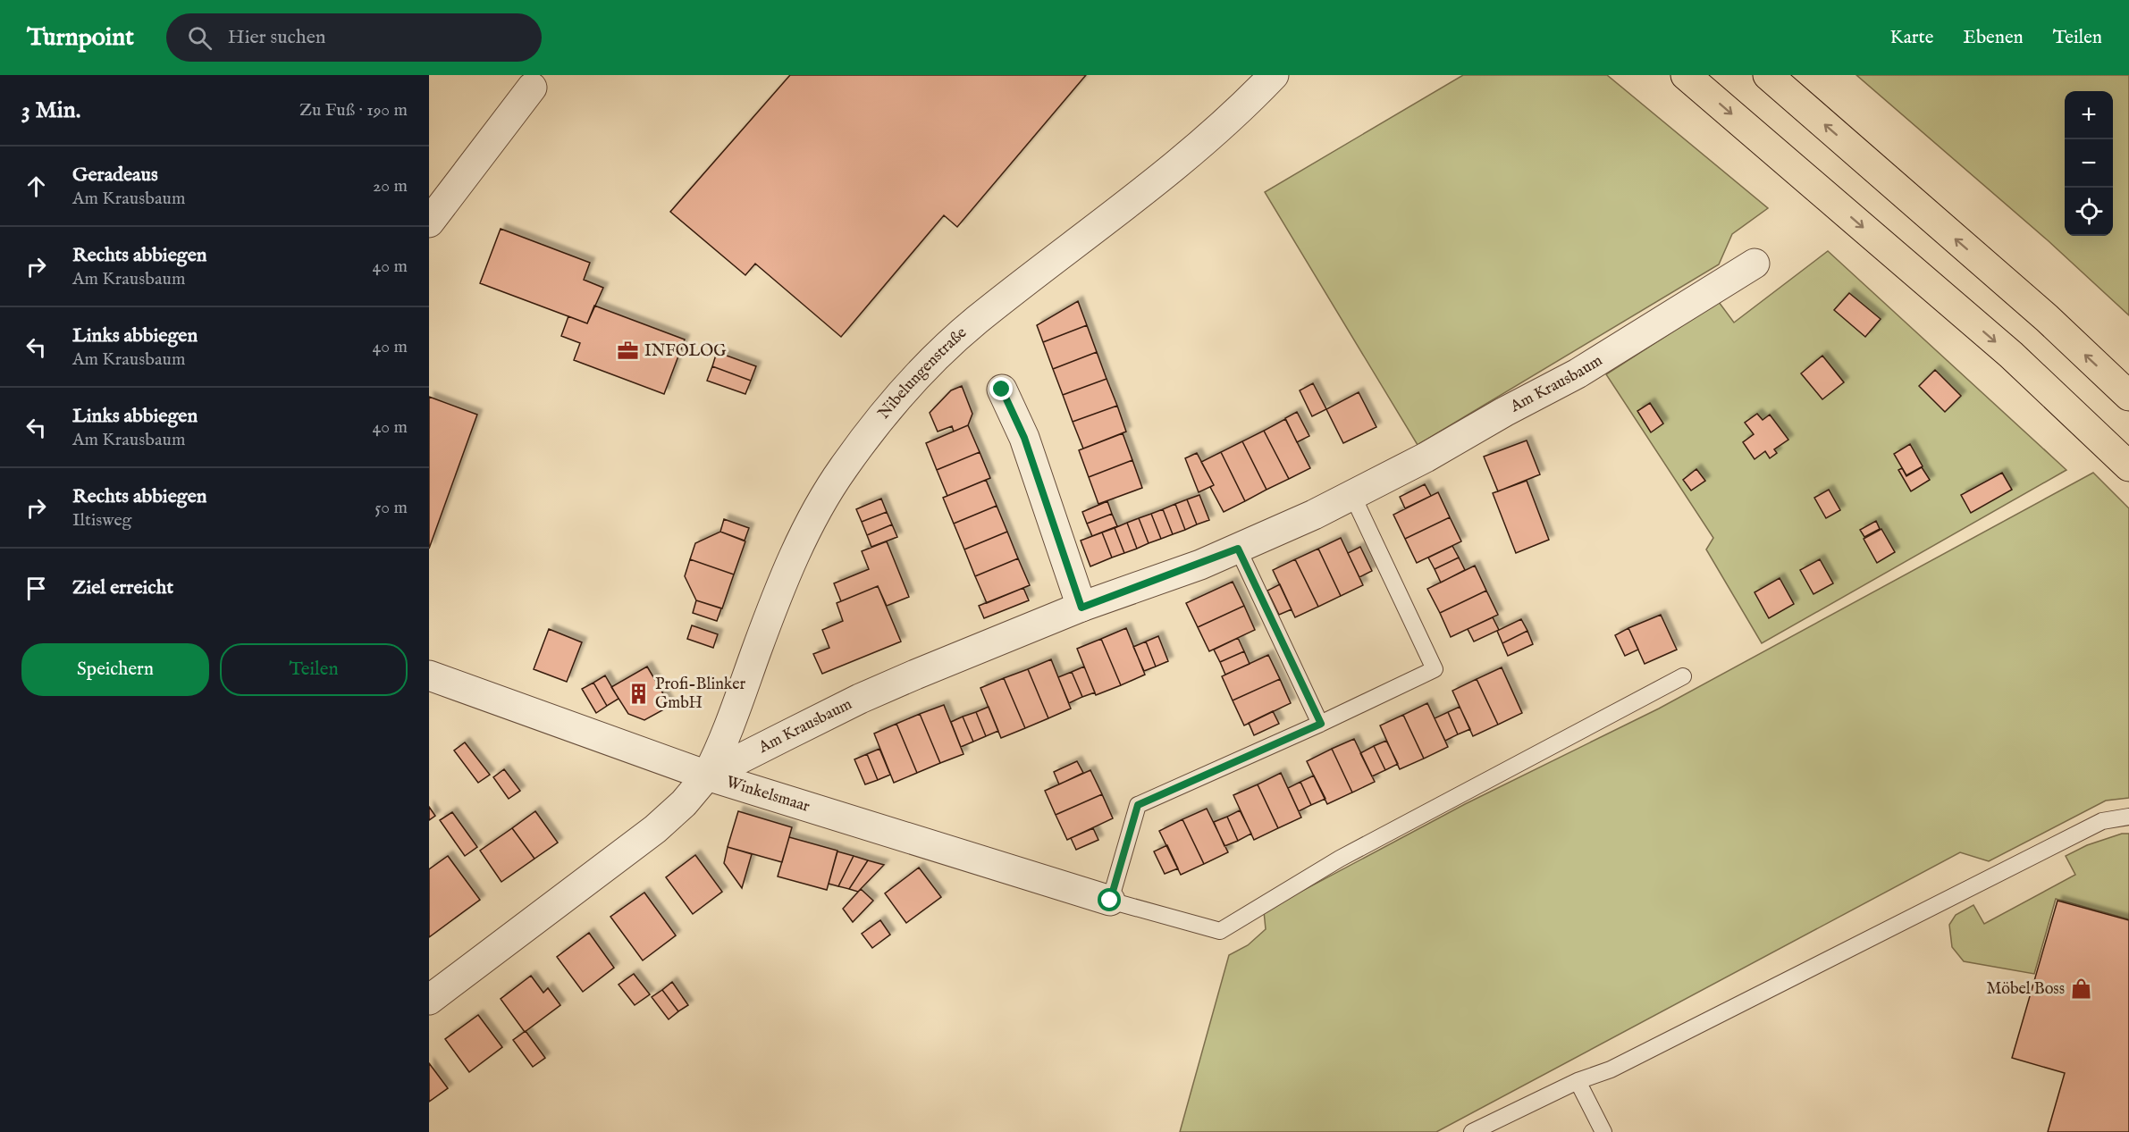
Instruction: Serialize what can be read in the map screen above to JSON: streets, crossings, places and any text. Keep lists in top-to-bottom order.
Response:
{
  "streets": {
    "street": ["Nibelungenstraße", "Am Krausbaum", "Winkelsmaar"]
  },
  "crossings": [
    ["Nibelungenstraße", "Am Krausbaum"],
    ["Nibelungenstraße", "Winkelsmaar"],
    ["Am Krausbaum", "Winkelsmaar"]
  ],
  "places": {
    "office": ["INFOLOG"],
    "building": ["Profi-Blinker GmbH"],
    "shop": ["Möbel Boss"]
  },
  "page": {
    "header": "Turnpoint",
    "search": "Hier suchen",
    "nav": ["Karte", "Ebenen", "Teilen"],
    "heading": ["3 Min.", "Zu Fuß · 190 m"],
    "map_buttons": ["+", "−"],
    "list": [
      ["Geradeaus", "Am Krausbaum", "20 m"],
      ["Rechts abbiegen", "Am Krausbaum", "40 m"],
      ["Links abbiegen", "Am Krausbaum", "40 m"],
      ["Links abbiegen", "Am Krausbaum", "40 m"],
      ["Rechts abbiegen", "Iltisweg", "50 m"],
      "Ziel erreicht"
    ],
    "buttons": ["Speichern", "Teilen"]
  }
}
